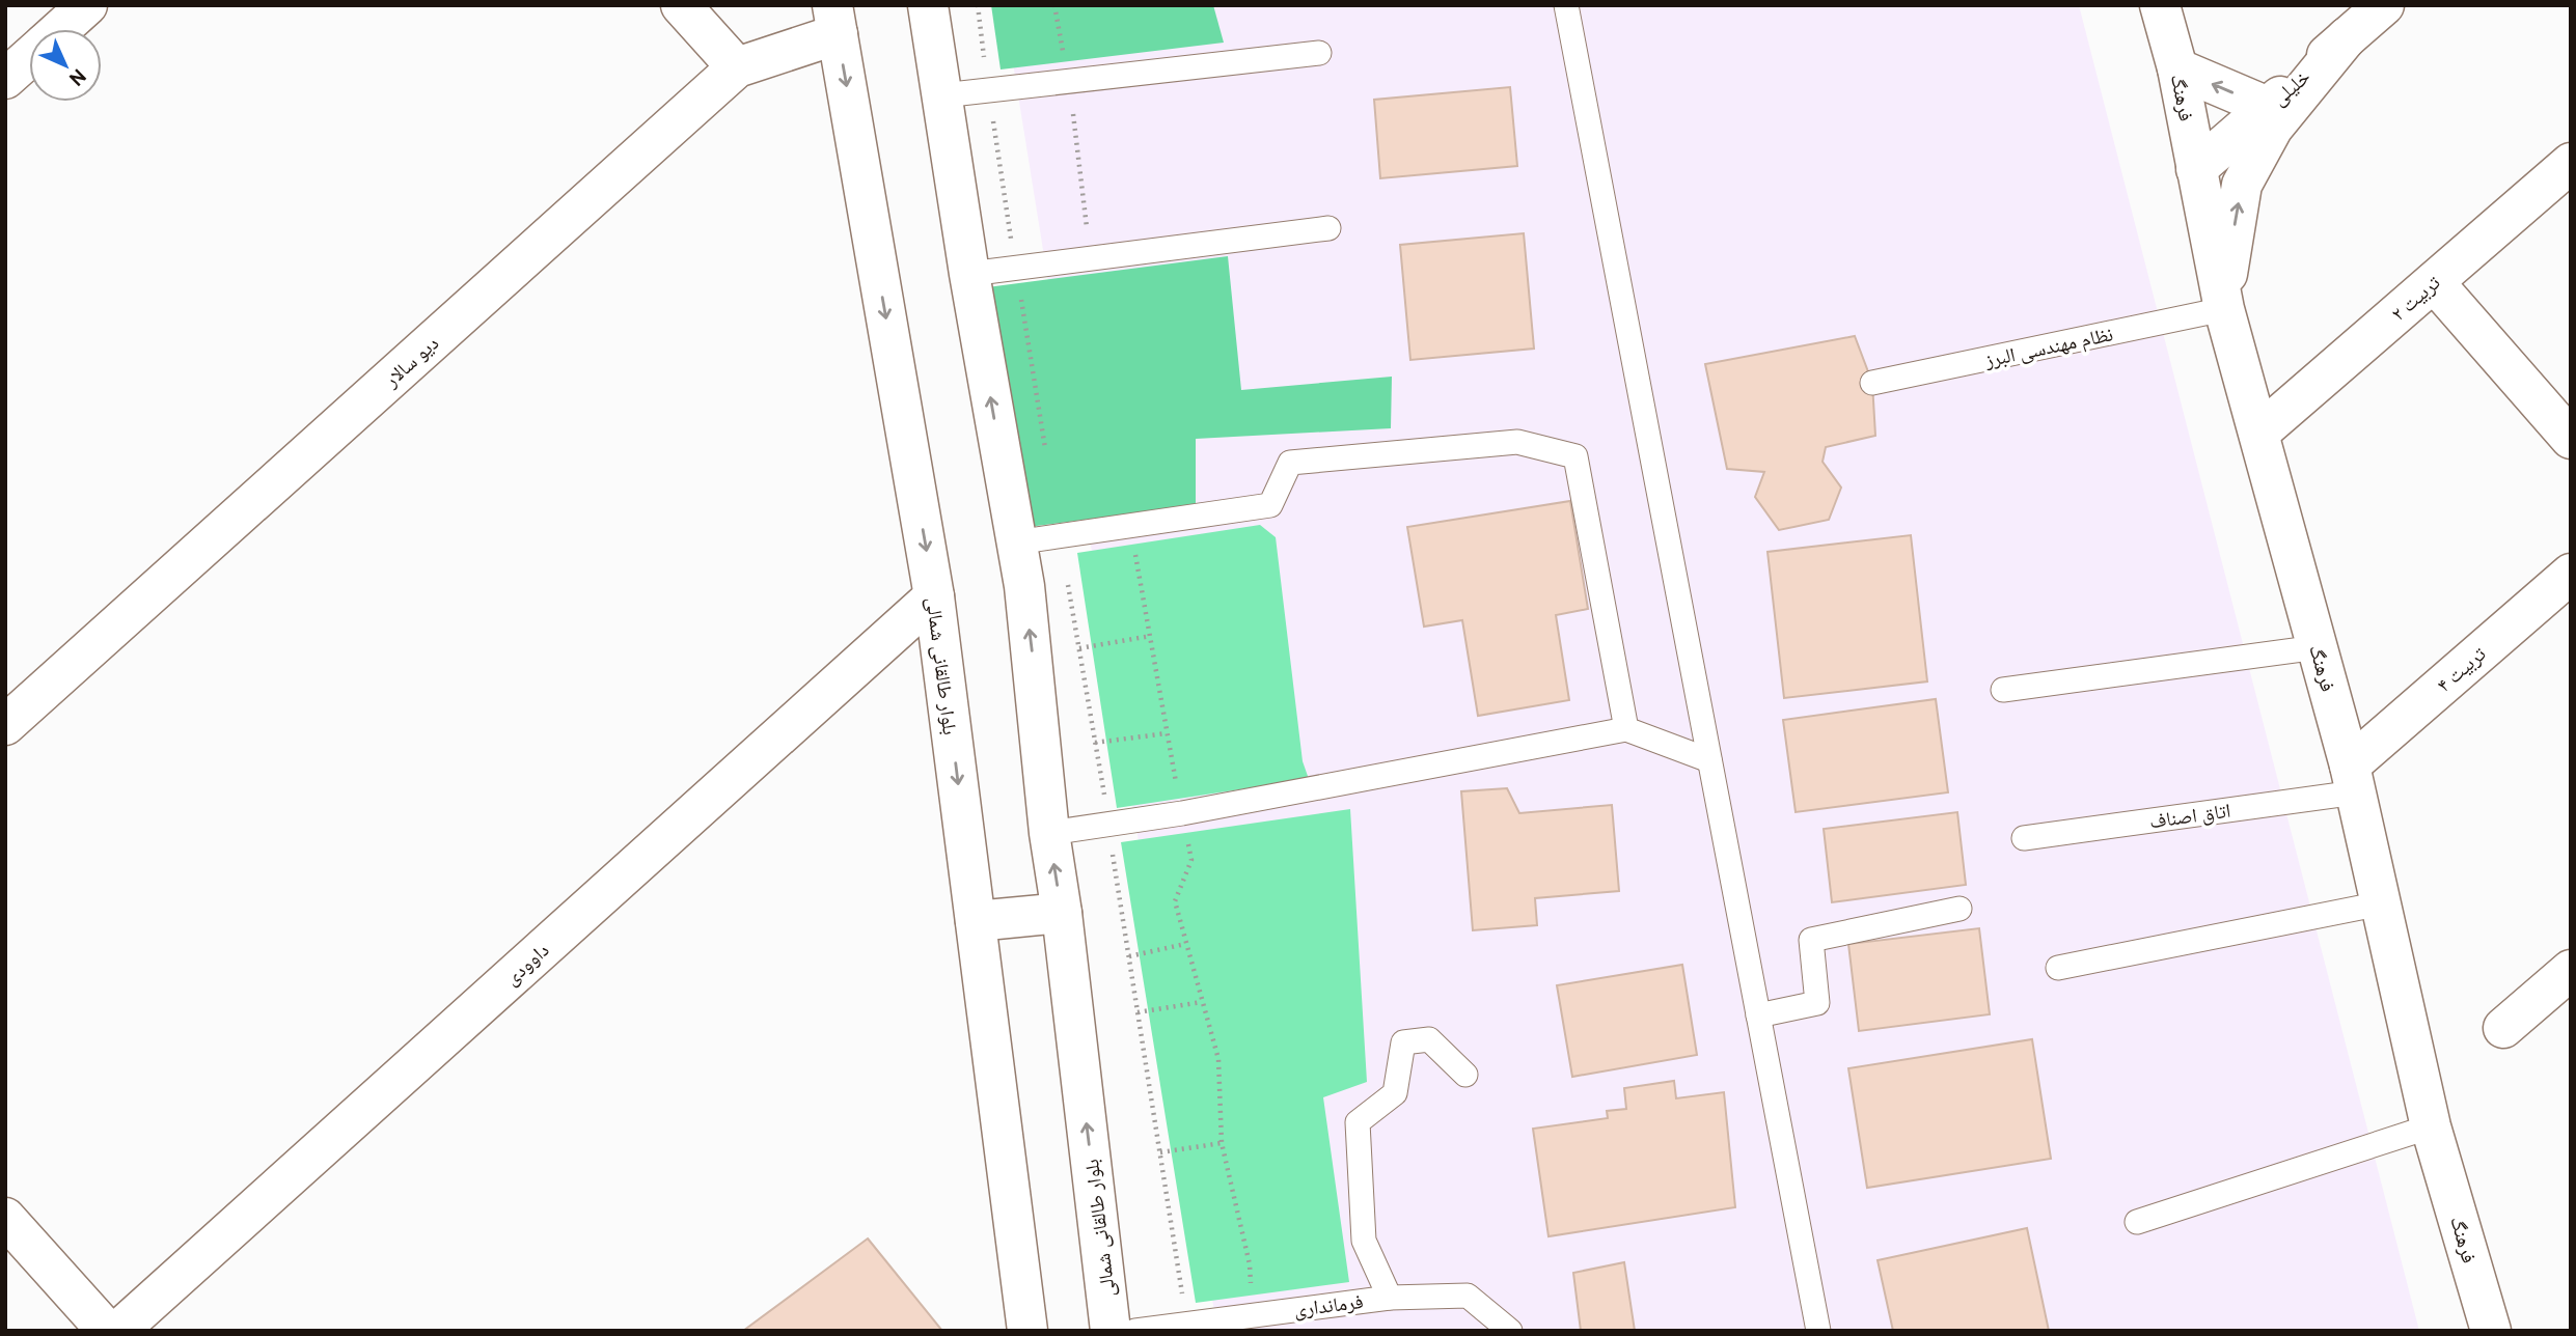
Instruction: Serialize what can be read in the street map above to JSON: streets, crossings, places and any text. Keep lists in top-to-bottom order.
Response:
{
  "streets": {
    "street": [
      "خلیلی",
      "فرهنگ",
      "تربیت ۲",
      "دیو سالار",
      "بلوار طالقانی شمالی",
      "تربیت ۴",
      "داوودی"
    ],
    "lane": ["نظام مهندسی البرز", "اتاق اصناف", "فرمانداری"]
  },
  "crossings": [
    ["خلیلی", "فرهنگ"],
    ["فرهنگ", "تربیت ۲"],
    ["فرهنگ", "نظام مهندسی البرز"],
    ["فرهنگ", "تربیت ۴"],
    ["فرهنگ", "اتاق اصناف"],
    ["دیو سالار", "بلوار طالقانی شمالی"],
    ["بلوار طالقانی شمالی", "داوودی"],
    ["تربیت ۴", "اتاق اصناف"]
  ],
  "north": "bottom right"
}
